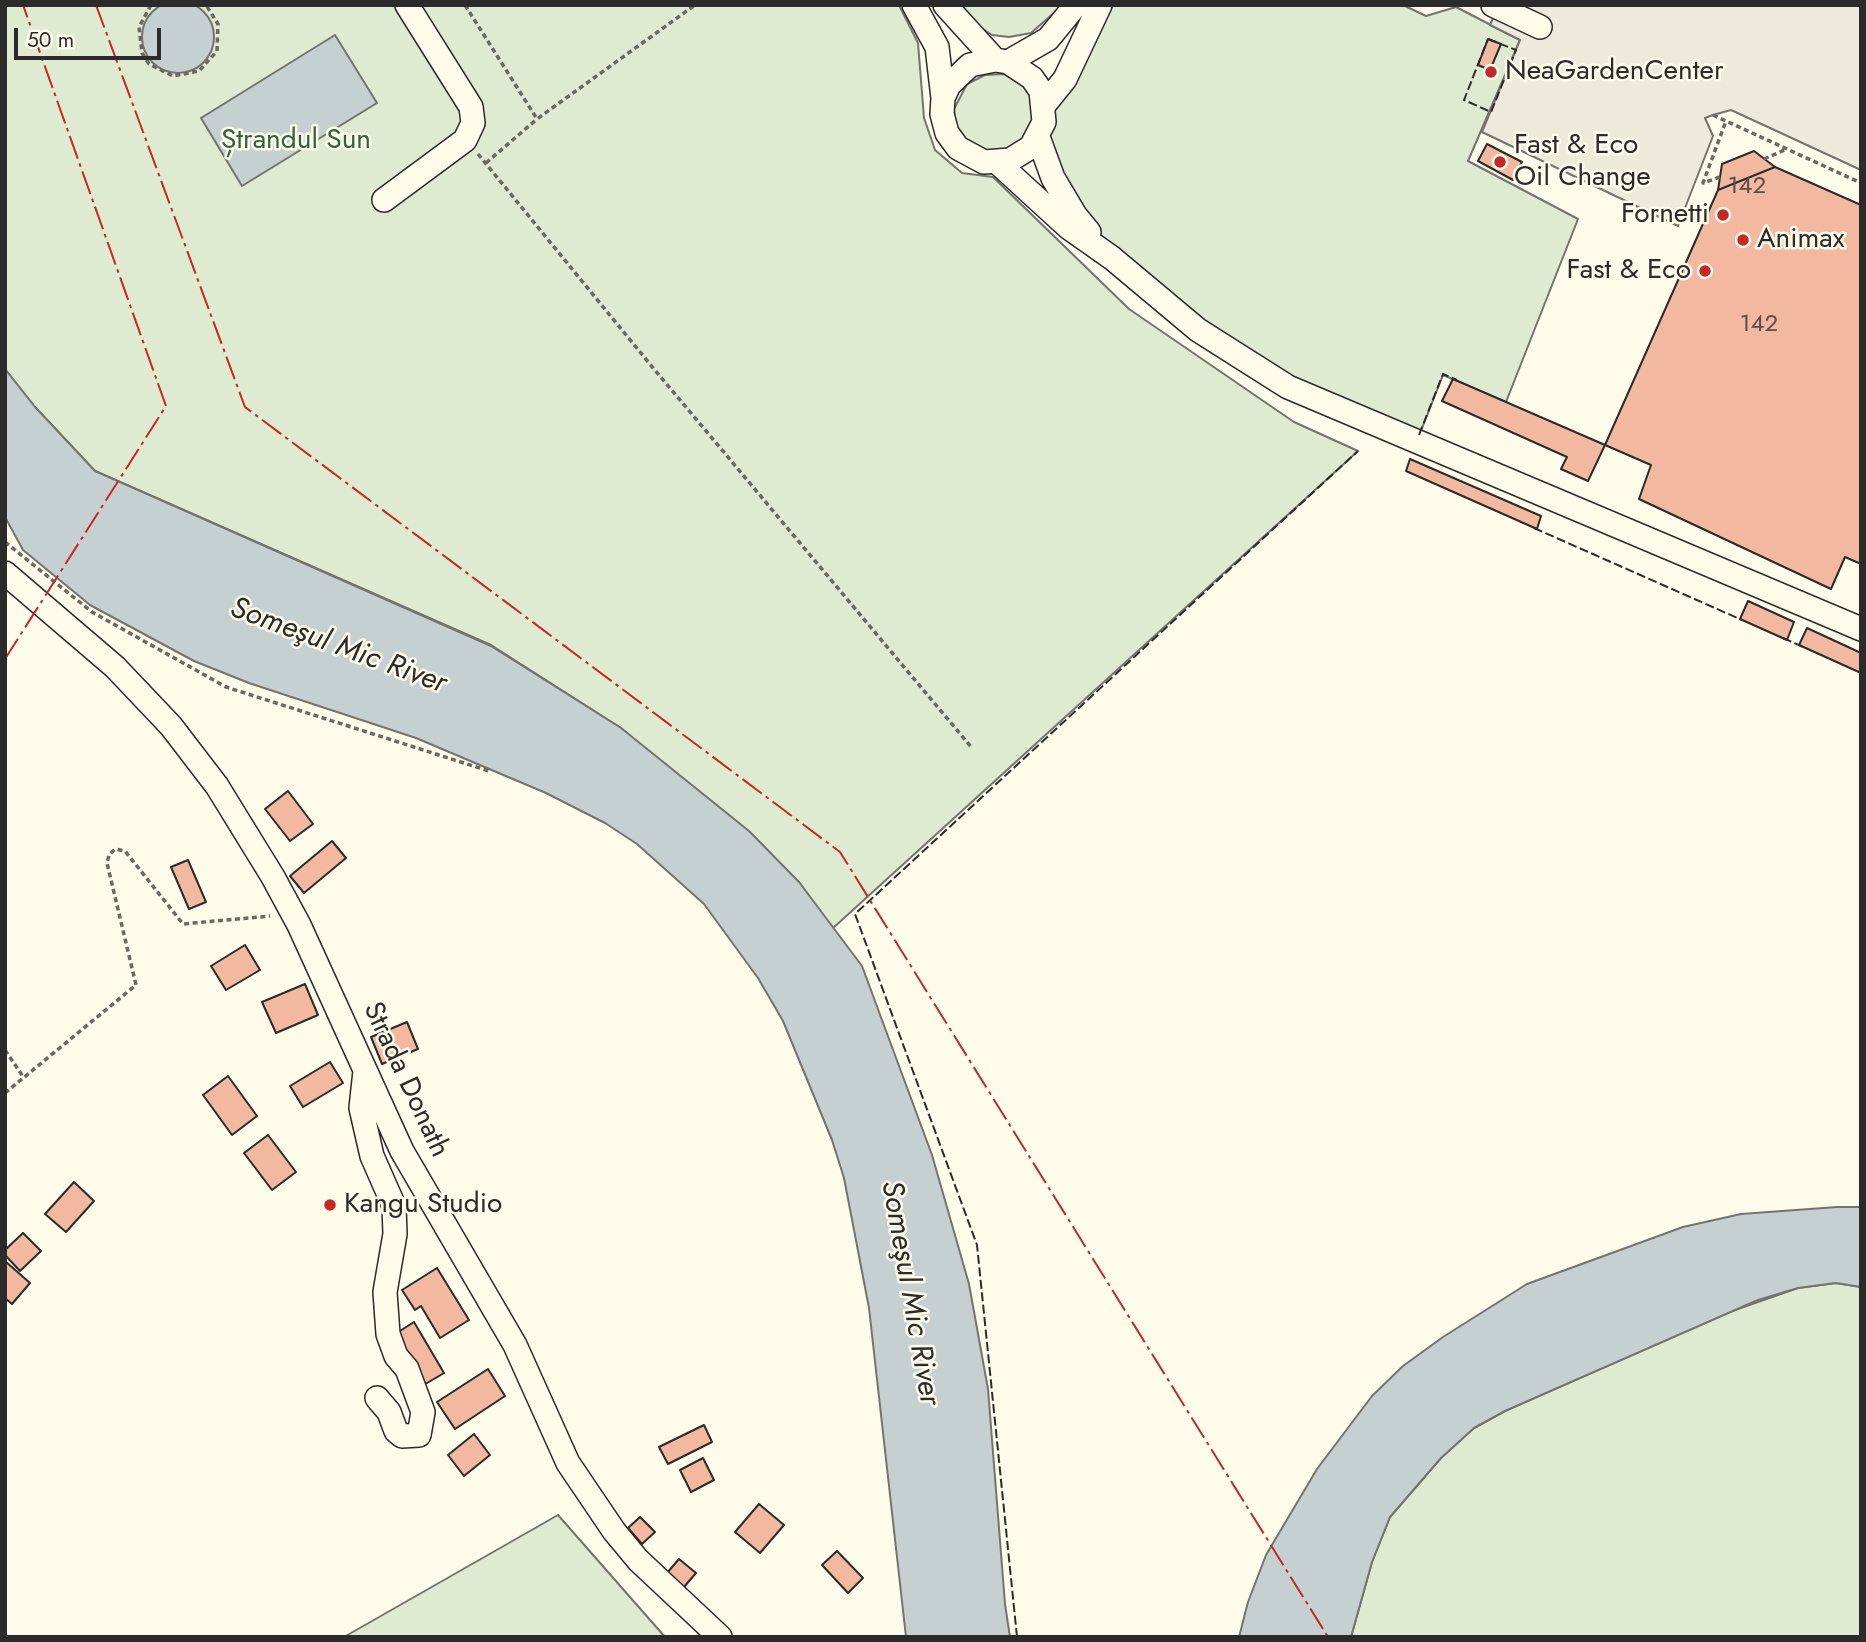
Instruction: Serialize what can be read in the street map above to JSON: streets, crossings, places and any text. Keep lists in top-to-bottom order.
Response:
{
  "streets": {
    "street": ["Strada Donath"]
  },
  "water": ["Someşul Mic River"],
  "parks": ["Ștrandul Sun"],
  "places": [
    "NeaGardenCenter",
    "Fast & Eco Oil Change",
    "Fornetti",
    "Animax",
    "Fast & Eco",
    "Kangu Studio"
  ],
  "house_numbers": ["142", "142"],
  "scale_bar": "50 m"
}
